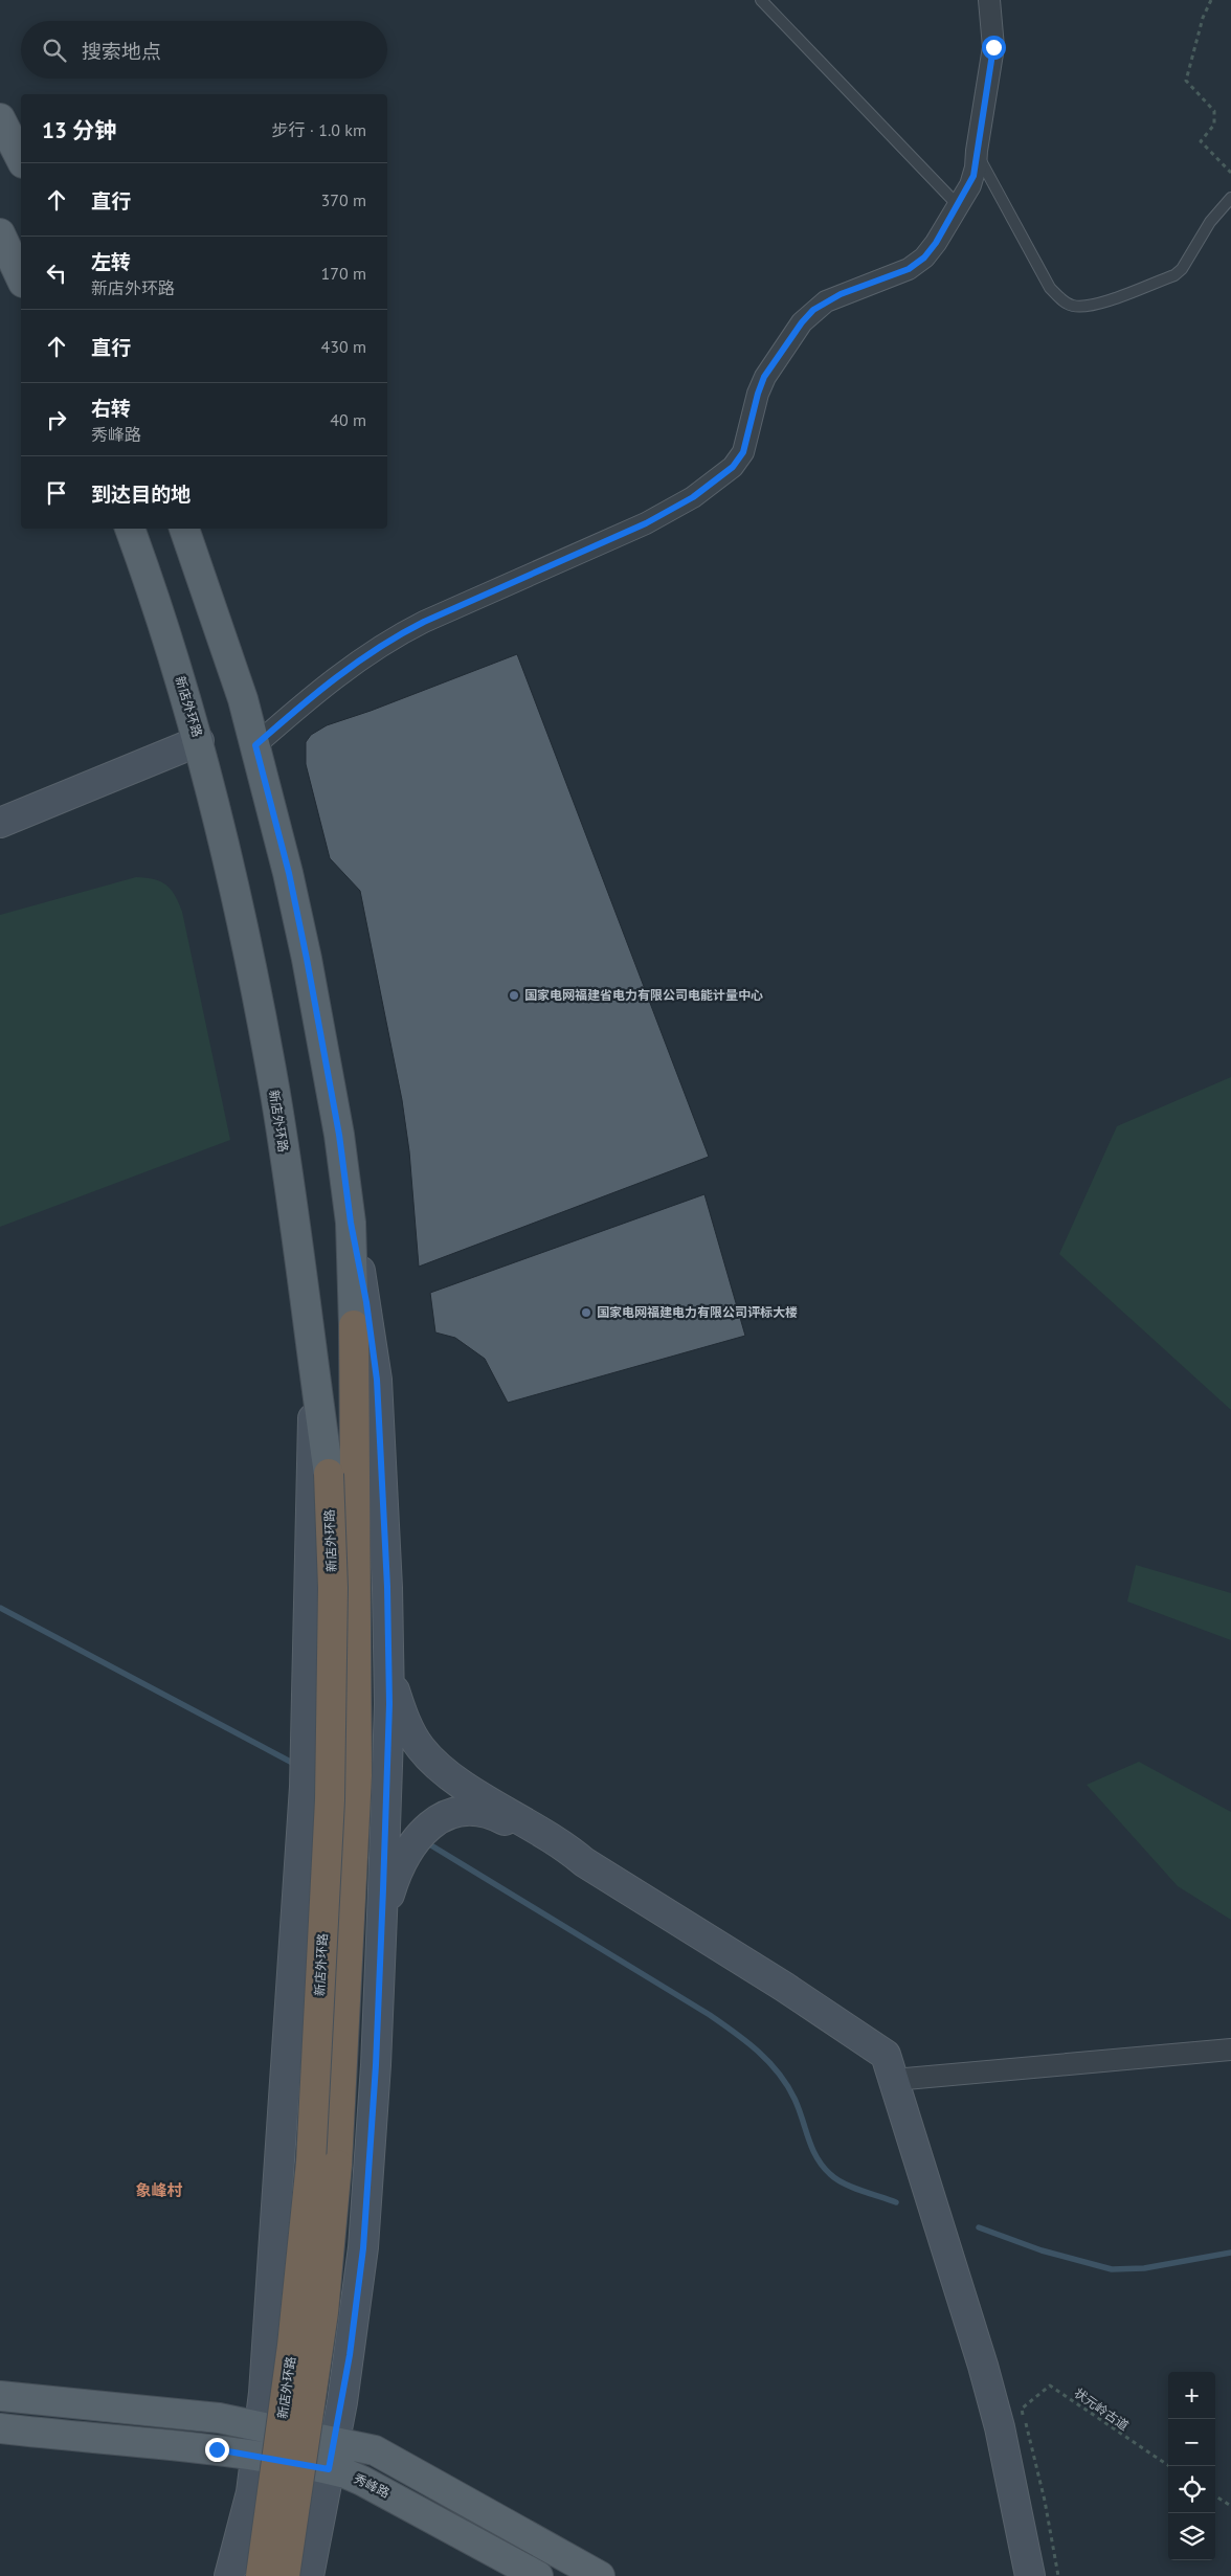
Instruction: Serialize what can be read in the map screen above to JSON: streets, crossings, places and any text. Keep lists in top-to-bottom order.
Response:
{
  "streets": {
    "highway": ["新店外环路"],
    "main road": ["秀峰路"],
    "path": ["状元岭古道"]
  },
  "districts": ["象峰村"],
  "places": ["国家电网福建省电力有限公司电能计量中心", "国家电网福建电力有限公司评标大楼"],
  "page": {
    "search": "搜索地点",
    "heading": ["13 分钟", "步行 · 1.0 km"],
    "list": [
      ["直行", "370 m"],
      ["左转", "新店外环路", "170 m"],
      ["直行", "430 m"],
      ["右转", "秀峰路", "40 m"],
      "到达目的地"
    ],
    "map_buttons": ["+", "−"]
  }
}
